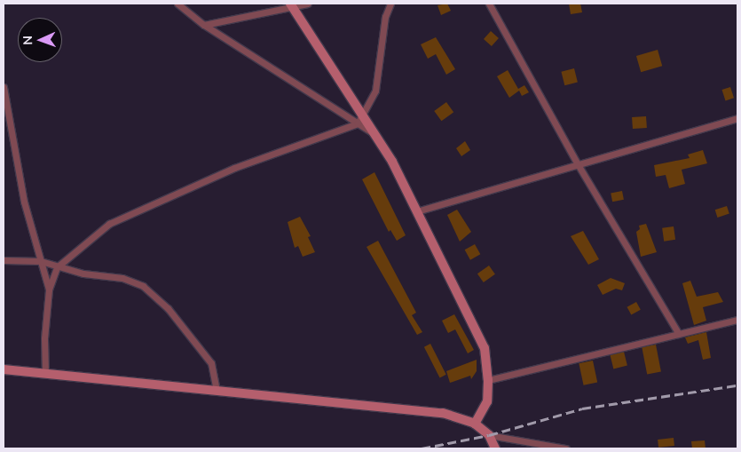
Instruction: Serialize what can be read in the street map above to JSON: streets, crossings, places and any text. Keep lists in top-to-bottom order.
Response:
{
  "north": "left"
}
